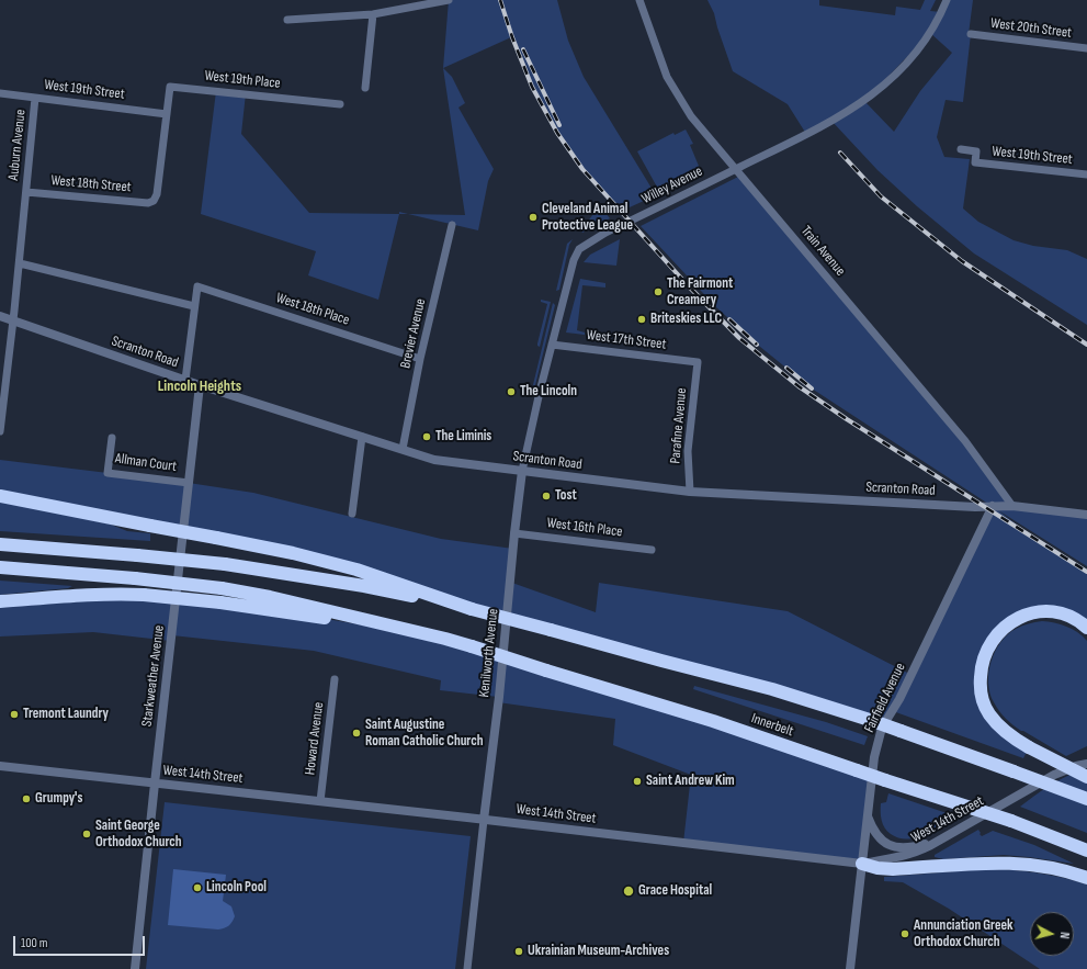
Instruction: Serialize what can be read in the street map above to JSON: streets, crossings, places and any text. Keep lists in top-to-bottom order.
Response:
{
  "streets": {
    "highway": ["Innerbelt"],
    "street": [
      "West 20th Street",
      "West 19th Place",
      "West 19th Street",
      "Auburn Avenue",
      "West 18th Street",
      "Willey Avenue",
      "Train Avenue",
      "West 18th Place",
      "Brevier Avenue",
      "West 17th Street",
      "Scranton Road",
      "Parafine Avenue",
      "Allman Court",
      "West 16th Place",
      "Kenilworth Avenue",
      "Starkweather Avenue",
      "Fairfield Avenue",
      "Howard Avenue",
      "West 14th Street"
    ]
  },
  "crossings": [
    ["West 19th Place", "West 19th Street"],
    ["West 19th Place", "West 18th Street"],
    ["West 19th Street", "Auburn Avenue"],
    ["West 19th Street", "West 18th Street"],
    ["Auburn Avenue", "West 18th Street"],
    ["Auburn Avenue", "Scranton Road"],
    ["Willey Avenue", "Train Avenue"],
    ["Willey Avenue", "West 17th Street"],
    ["Willey Avenue", "Scranton Road"],
    ["Willey Avenue", "Kenilworth Avenue"],
    ["Train Avenue", "Scranton Road"],
    ["West 18th Place", "Brevier Avenue"],
    ["Brevier Avenue", "Scranton Road"],
    ["West 17th Street", "Parafine Avenue"],
    ["Scranton Road", "Parafine Avenue"],
    ["Scranton Road", "Kenilworth Avenue"],
    ["Scranton Road", "Starkweather Avenue"],
    ["Scranton Road", "Fairfield Avenue"],
    ["Allman Court", "Starkweather Avenue"],
    ["West 16th Place", "Kenilworth Avenue"],
    ["Kenilworth Avenue", "West 14th Street"],
    ["Starkweather Avenue", "West 14th Street"],
    ["Fairfield Avenue", "West 14th Street"],
    ["Howard Avenue", "West 14th Street"]
  ],
  "districts": ["Lincoln Heights"],
  "places": [
    "Cleveland Animal Protective League",
    "The Fairmont Creamery",
    "Briteskies LLC",
    "The Lincoln",
    "The Liminis",
    "Tost",
    "Tremont Laundry",
    "Saint Augustine Roman Catholic Church",
    "Saint Andrew Kim",
    "Grumpy's",
    "Saint George Orthodox Church",
    "Lincoln Pool",
    "Grace Hospital",
    "Annunciation Greek Orthodox Church",
    "Ukrainian Museum-Archives"
  ],
  "scale_bar": "100 m",
  "north": "right"
}
